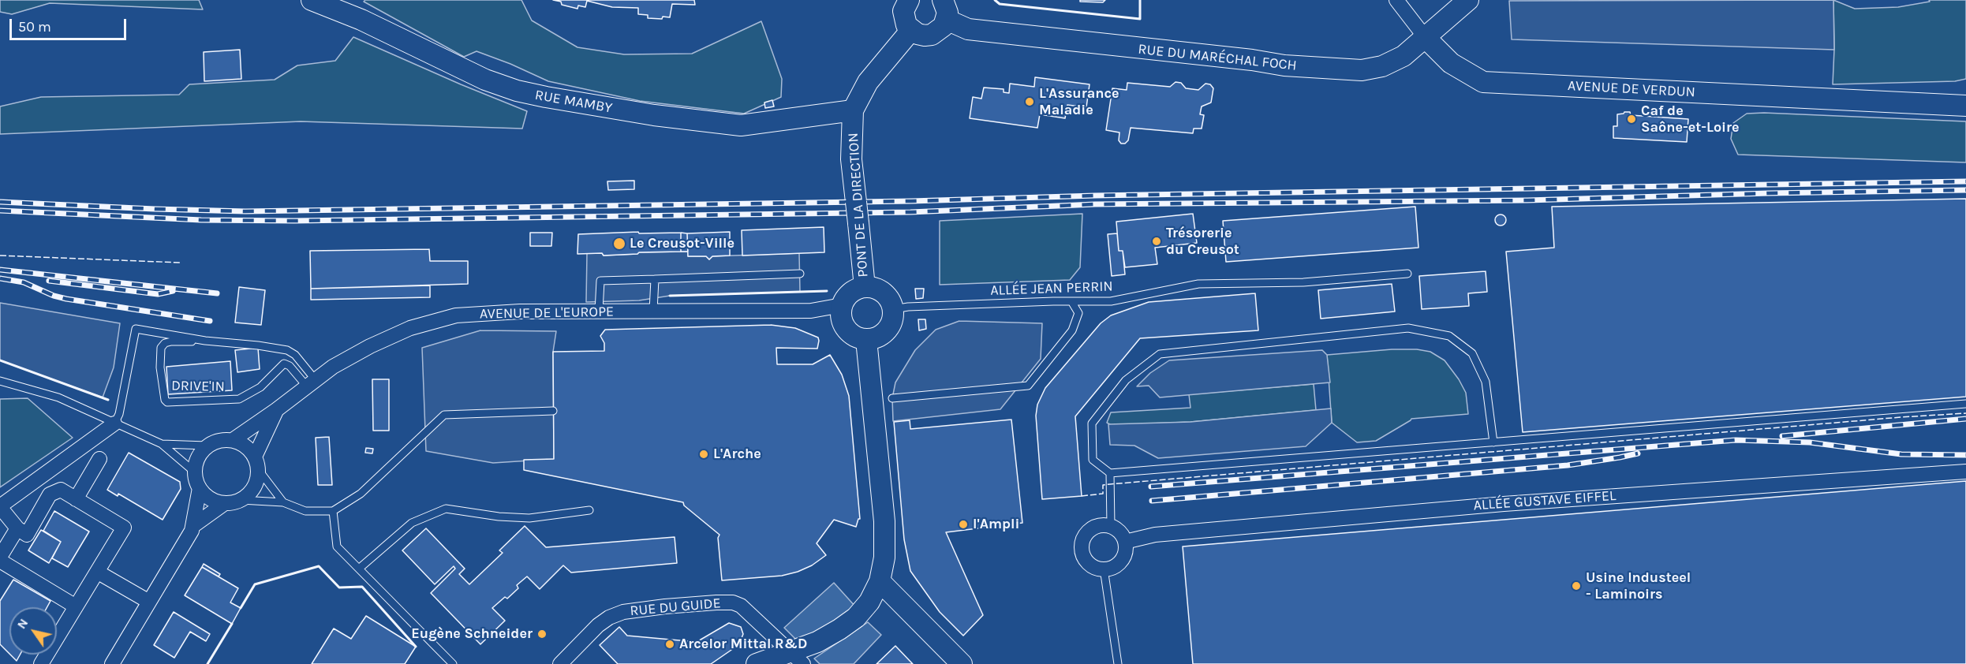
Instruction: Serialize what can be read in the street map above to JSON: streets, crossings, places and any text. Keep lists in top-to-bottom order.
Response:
{
  "streets": {
    "main road": [
      "RUE DU MARÉCHAL FOCH",
      "AVENUE DE VERDUN",
      "RUE MAMBY",
      "PONT DE LA DIRECTION"
    ],
    "street": ["AVENUE DE L'EUROPE", "ALLÉE GUSTAVE EIFFEL", "RUE DU GUIDE"],
    "lane": ["ALLÉE JEAN PERRIN", "DRIVE'IN"]
  },
  "crossings": [
    ["RUE DU MARÉCHAL FOCH", "AVENUE DE VERDUN"],
    ["RUE MAMBY", "PONT DE LA DIRECTION"],
    ["PONT DE LA DIRECTION", "ALLÉE JEAN PERRIN"],
    ["PONT DE LA DIRECTION", "AVENUE DE L'EUROPE"],
    ["ALLÉE JEAN PERRIN", "AVENUE DE L'EUROPE"],
    ["AVENUE DE L'EUROPE", "DRIVE'IN"]
  ],
  "places": [
    "L'Assurance Maladie",
    "Caf de Saône-et-Loire",
    "Trésorerie du Creusot",
    "Le Creusot-Ville",
    "L'Arche",
    "l'Ampli",
    "Usine Industeel - Laminoirs",
    "Eugène Schneider",
    "Arcelor Mittal R&D"
  ],
  "scale_bar": "50 m",
  "north": "top left"
}
